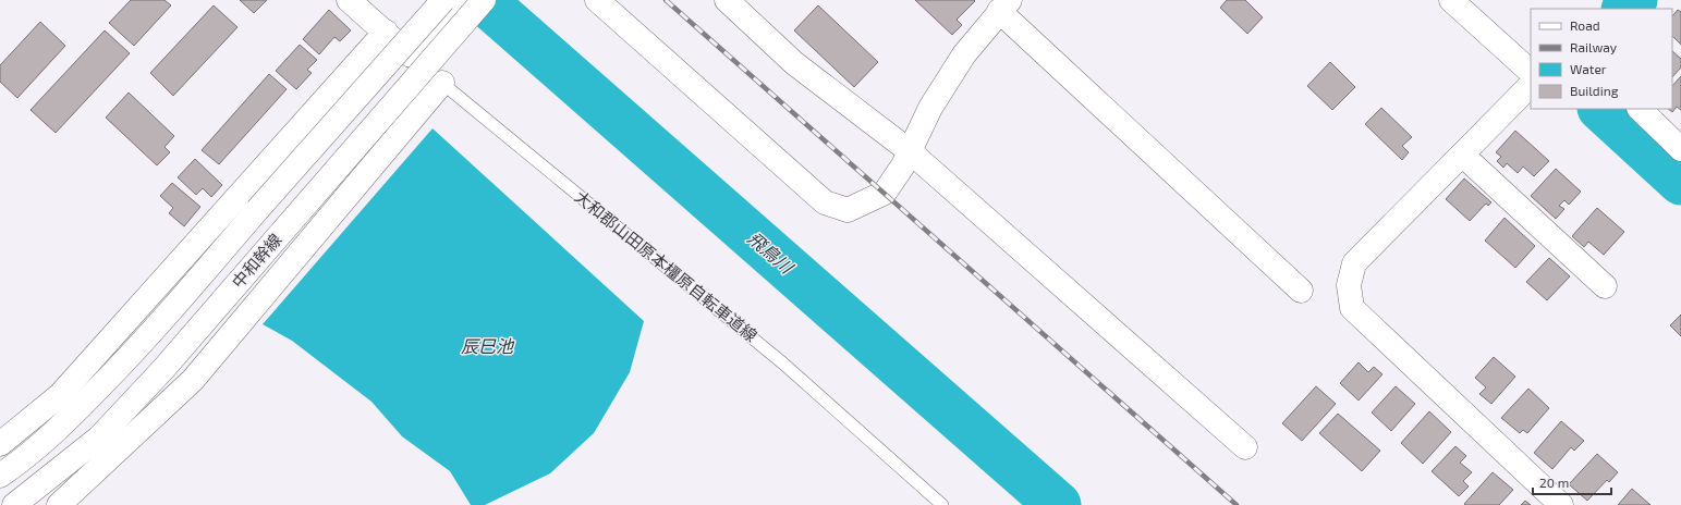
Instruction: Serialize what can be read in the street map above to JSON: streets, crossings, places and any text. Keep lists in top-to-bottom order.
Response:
{
  "streets": {
    "street": ["中和幹線", "大和郡山田原本橿原自転車道線"]
  },
  "water": ["飛鳥川", "辰巳池"],
  "legend": [
    "Road",
    "Railway",
    "Water",
    "Building"
  ],
  "scale_bar": "20 m"
}
